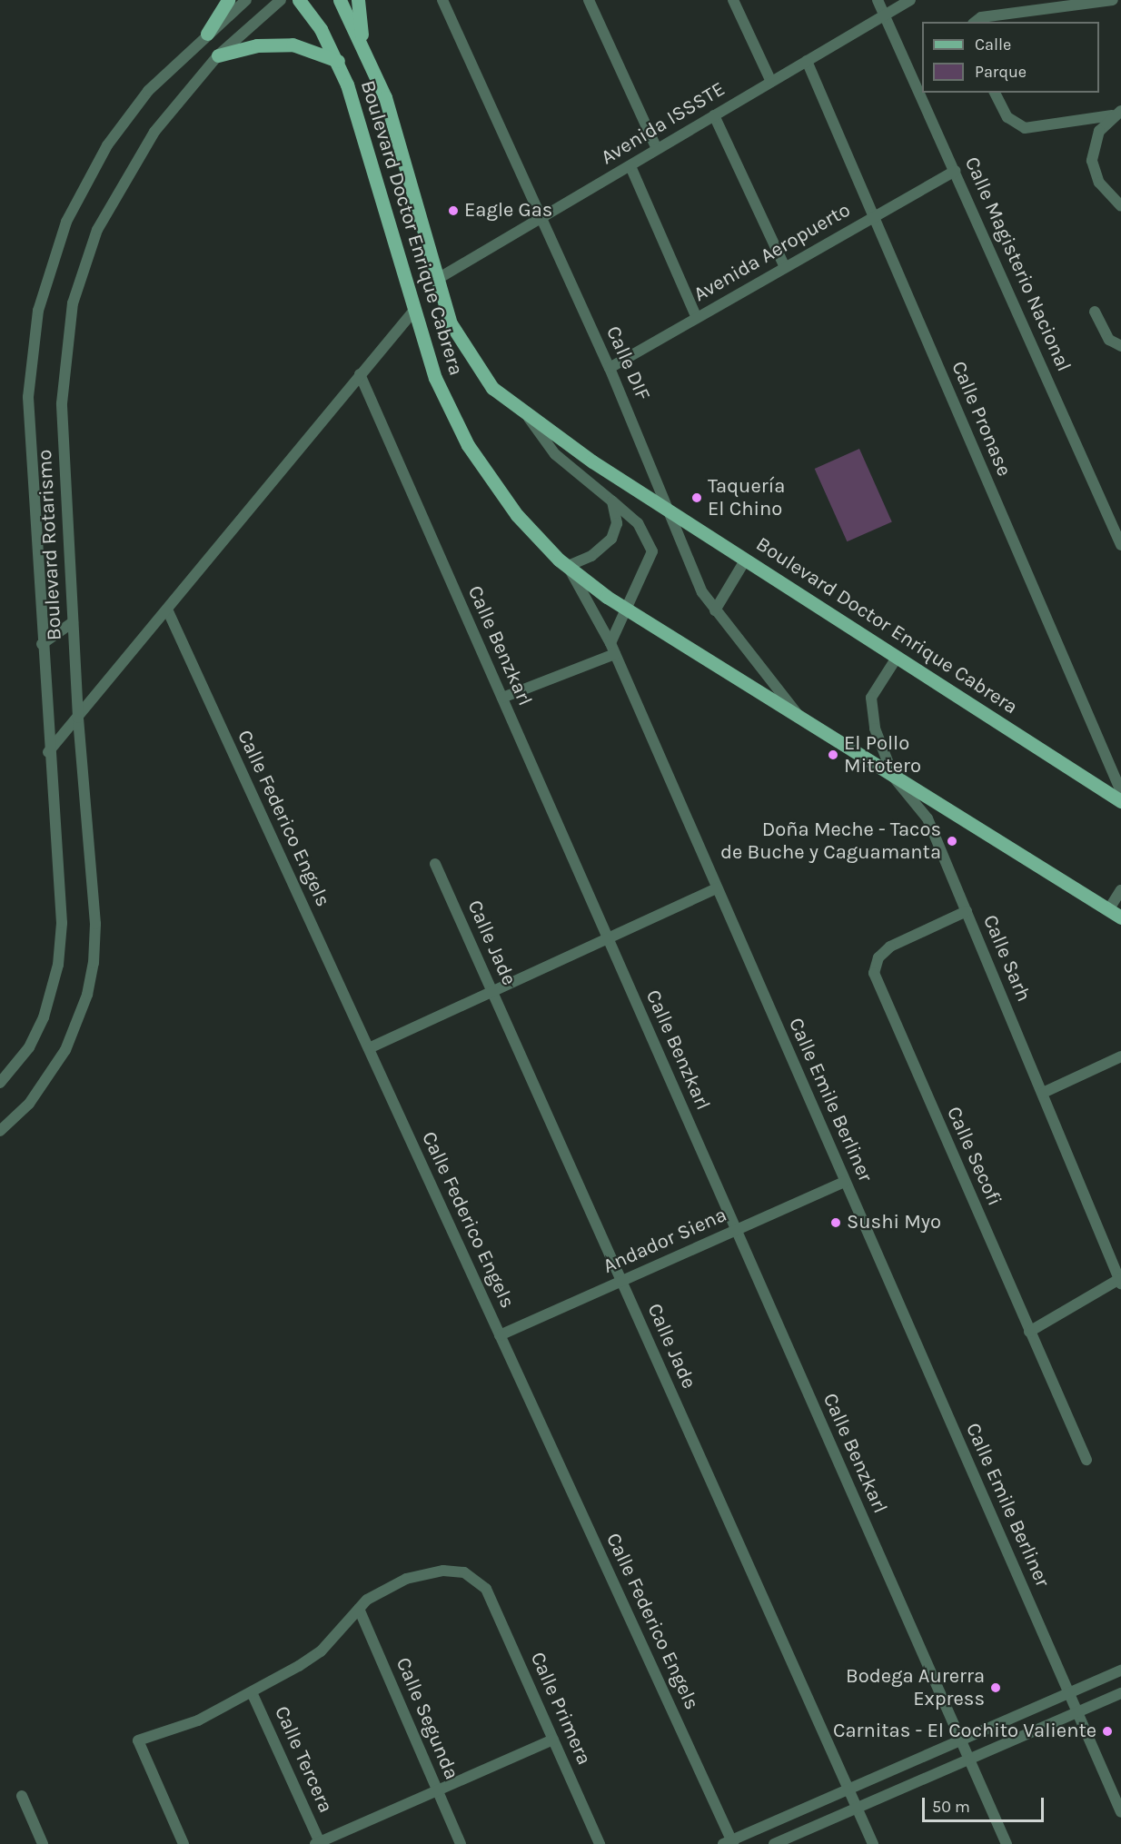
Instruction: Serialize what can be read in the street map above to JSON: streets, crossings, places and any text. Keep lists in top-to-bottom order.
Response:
{
  "streets": {
    "main road": ["Boulevard Doctor Enrique Cabrera"],
    "street": [
      "Avenida ISSSTE",
      "Avenida Aeropuerto",
      "Calle Magisterio Nacional",
      "Calle DIF",
      "Calle Pronase",
      "Boulevard Rotarismo",
      "Calle Benzkarl",
      "Calle Federico Engels",
      "Calle Jade",
      "Calle Sarh",
      "Calle Emile Berliner",
      "Calle Secofi",
      "Andador Siena",
      "Calle Primera",
      "Calle Segunda",
      "Calle Tercera"
    ]
  },
  "crossings": [
    ["Avenida ISSSTE", "Boulevard Doctor Enrique Cabrera"],
    ["Avenida ISSSTE", "Calle Magisterio Nacional"],
    ["Avenida ISSSTE", "Calle DIF"],
    ["Avenida ISSSTE", "Calle Pronase"],
    ["Boulevard Doctor Enrique Cabrera", "Calle DIF"],
    ["Boulevard Doctor Enrique Cabrera", "Calle Sarh"],
    ["Boulevard Doctor Enrique Cabrera", "Calle Emile Berliner"],
    ["Avenida Aeropuerto", "Calle Magisterio Nacional"],
    ["Avenida Aeropuerto", "Calle DIF"],
    ["Avenida Aeropuerto", "Calle Pronase"],
    ["Calle Benzkarl", "Andador Siena"],
    ["Calle Federico Engels", "Andador Siena"],
    ["Calle Jade", "Andador Siena"],
    ["Calle Sarh", "Calle Secofi"],
    ["Calle Emile Berliner", "Andador Siena"],
    ["Calle Primera", "Calle Segunda"]
  ],
  "places": [
    "Eagle Gas",
    "Taquería El Chino",
    "El Pollo Mitotero",
    "Doña Meche - Tacos de Buche y Caguamanta",
    "Sushi Myo",
    "Bodega Aurerra Express",
    "Carnitas - El Cochito Valiente"
  ],
  "legend": ["Calle", "Parque"],
  "scale_bar": "50 m"
}
